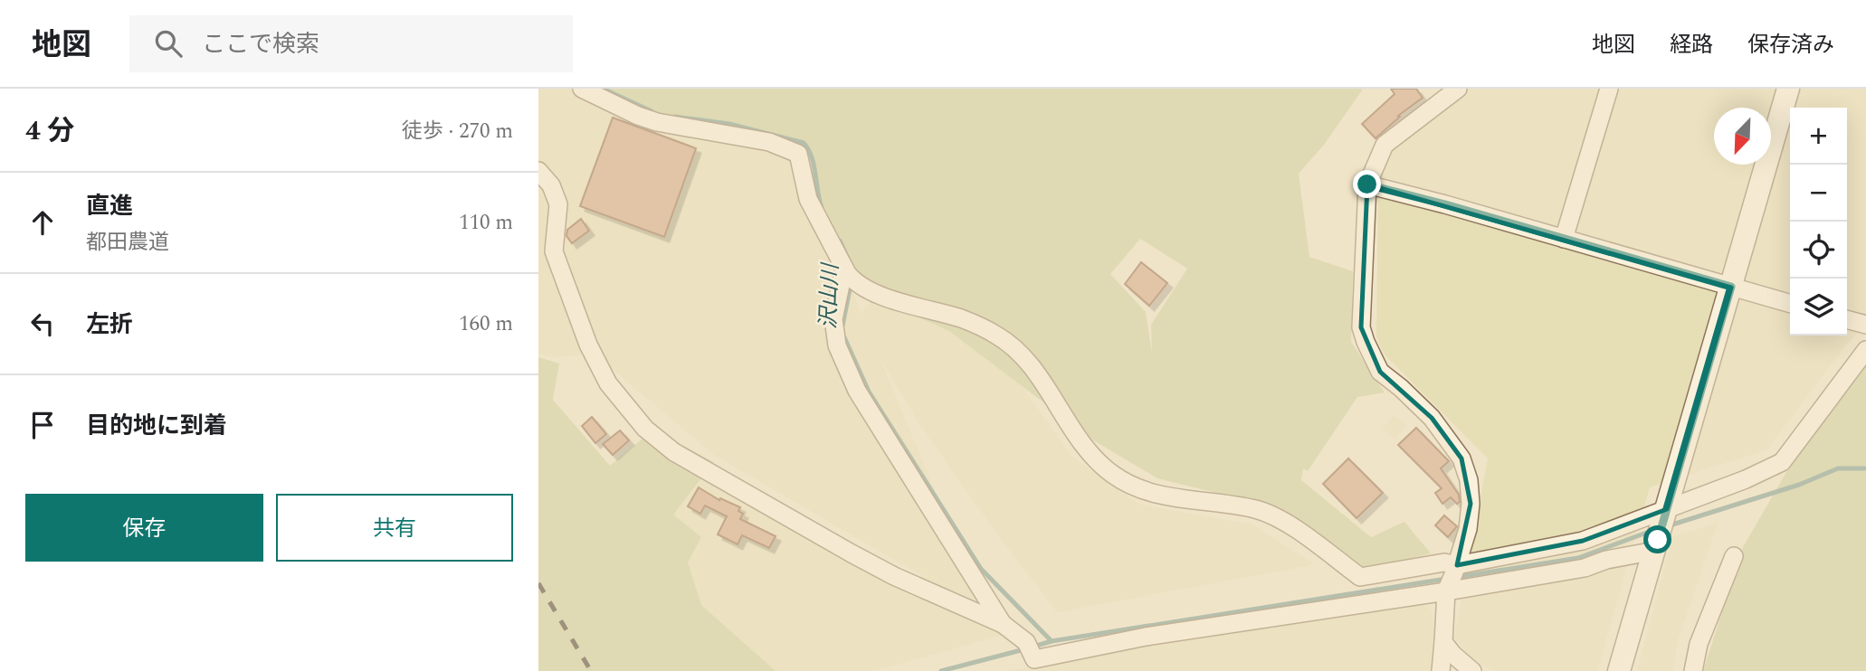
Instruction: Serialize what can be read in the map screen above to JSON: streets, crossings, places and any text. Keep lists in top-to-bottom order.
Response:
{
  "water": ["沢山川"],
  "north": "bottom left",
  "page": {
    "header": "地図",
    "search": "ここで検索",
    "nav": ["地図", "経路", "保存済み"],
    "heading": ["4 分", "徒歩 · 270 m"],
    "map_buttons": ["+", "−"],
    "list": [
      ["直進", "都田農道", "110 m"],
      ["左折", "160 m"],
      "目的地に到着"
    ],
    "buttons": ["保存", "共有"]
  }
}
